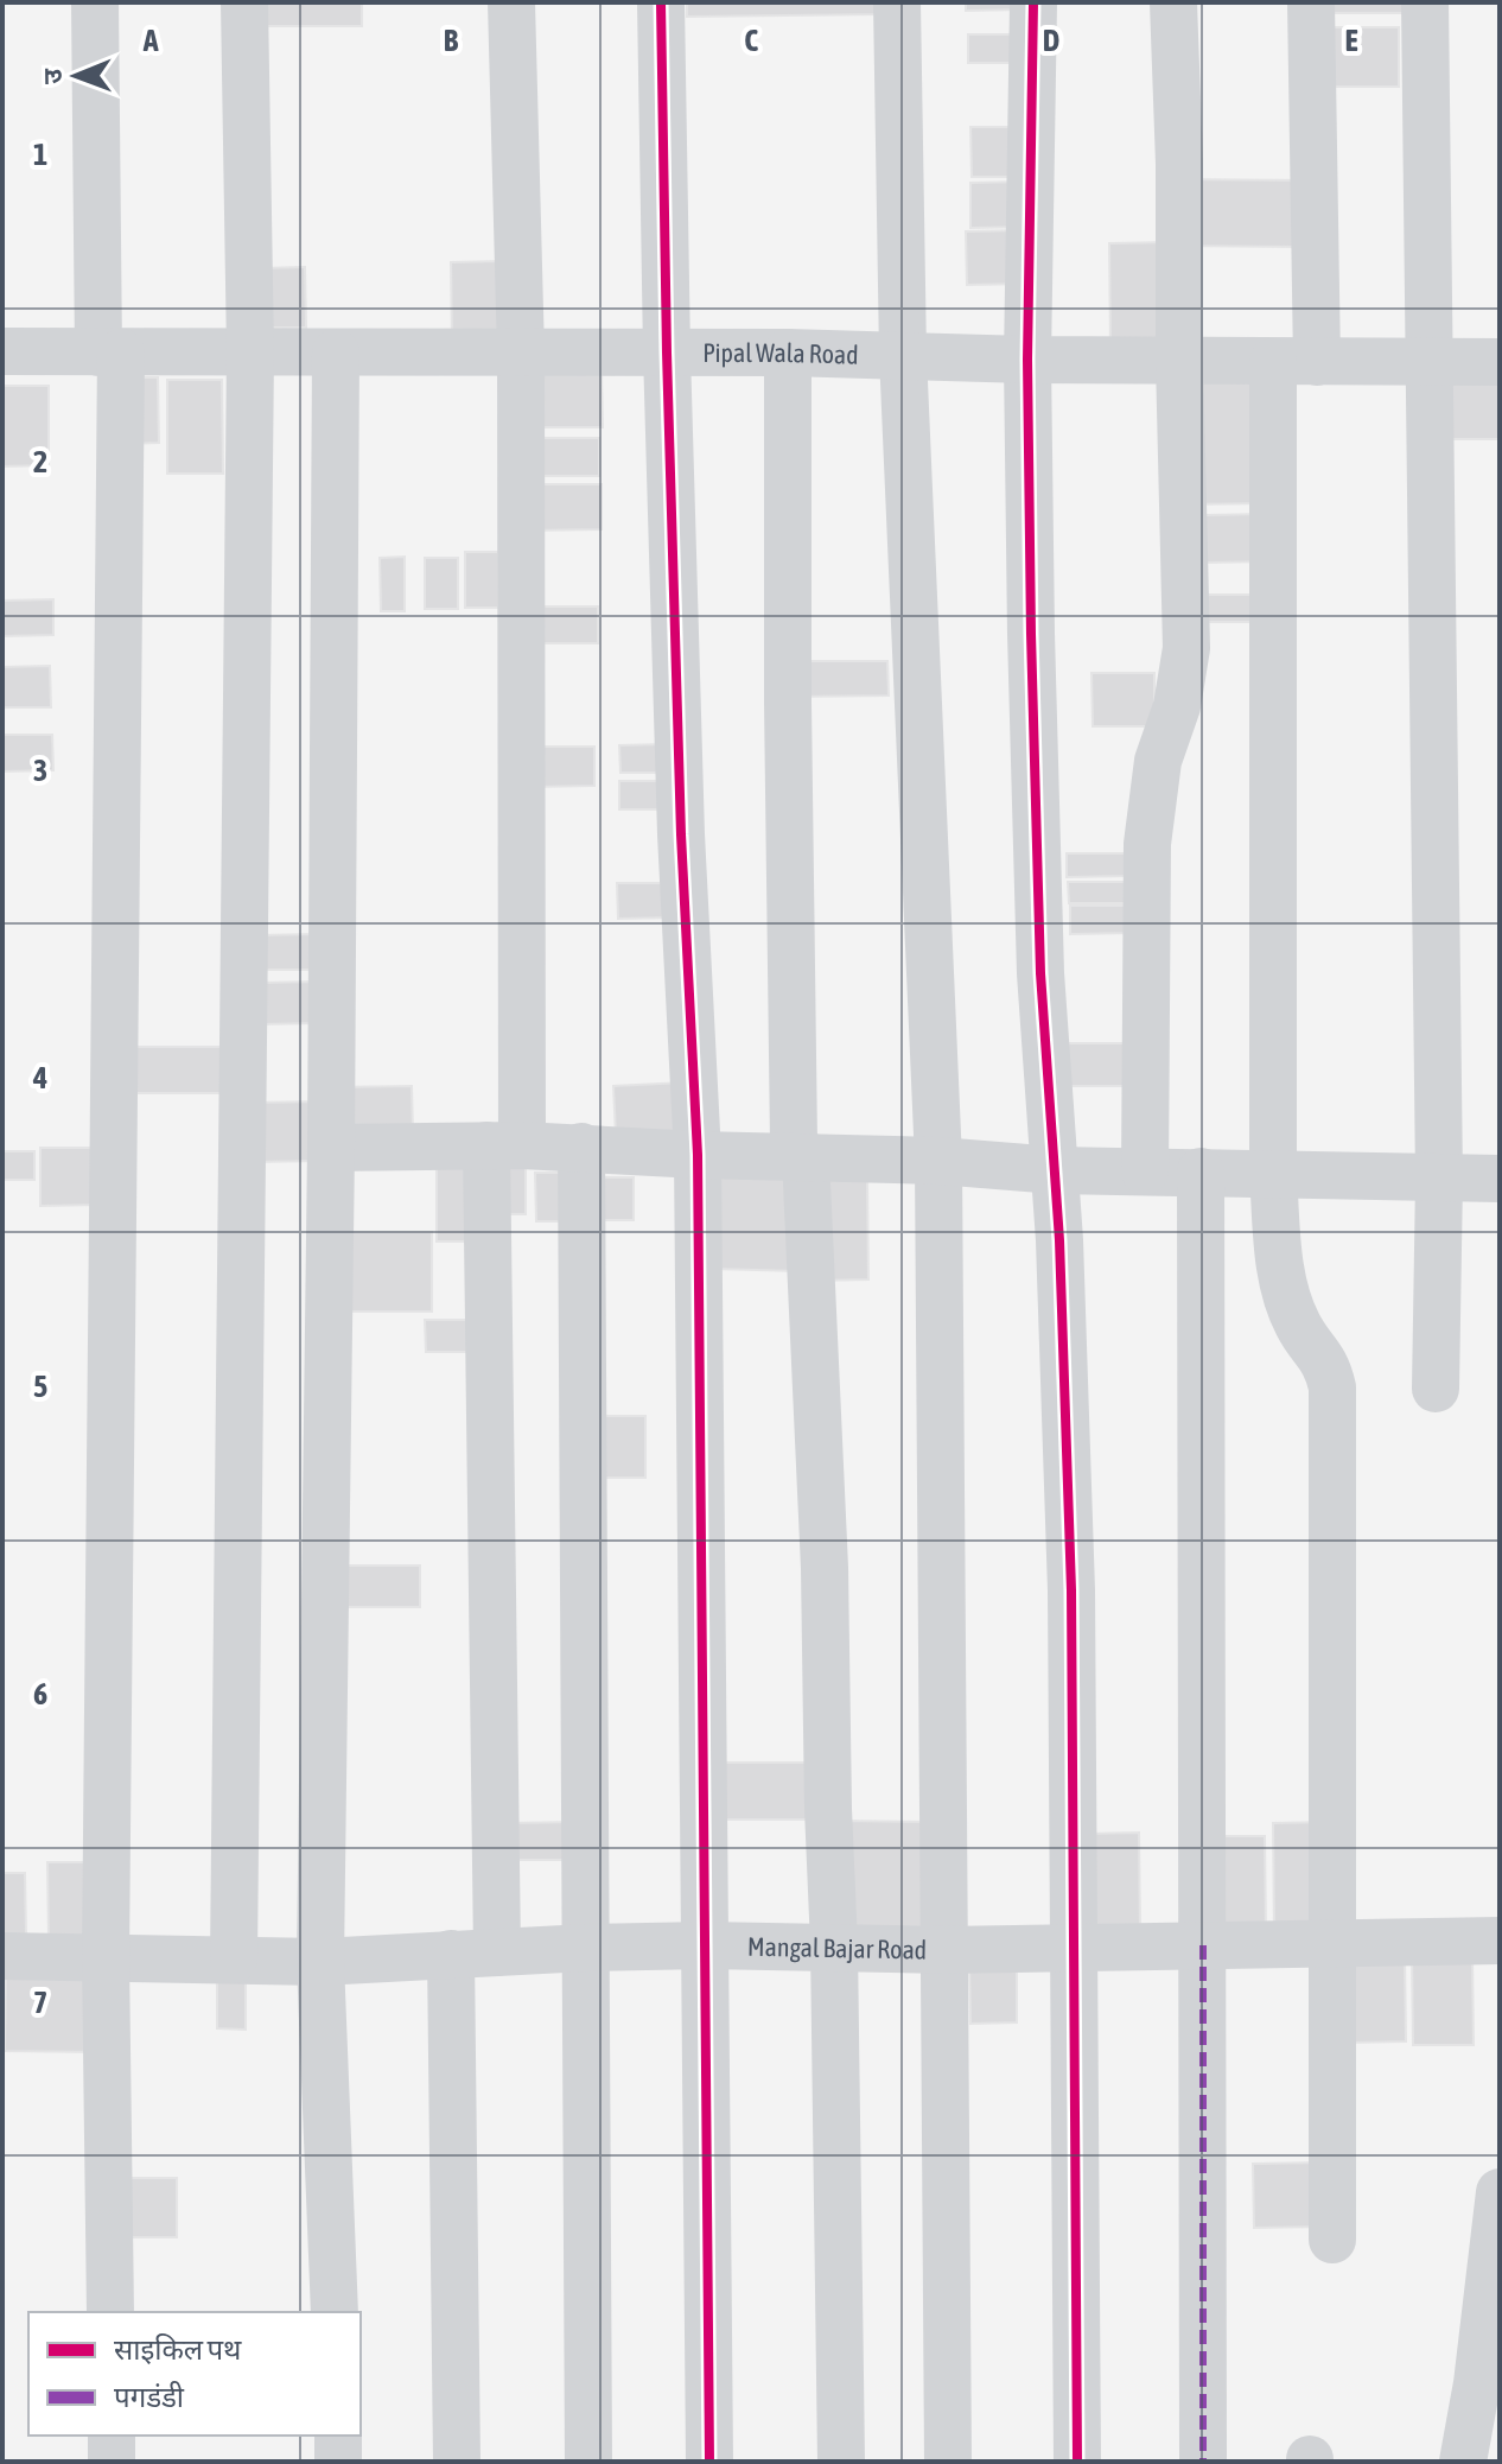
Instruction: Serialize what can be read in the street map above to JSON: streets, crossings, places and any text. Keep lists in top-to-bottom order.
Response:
{
  "streets": {
    "street": ["Pipal Wala Road", "Mangal Bajar Road"]
  },
  "legend": ["साइकिल पथ", "पगडंडी"],
  "north": "left",
  "grid": {
    "columns": [
      "A",
      "B",
      "C",
      "D",
      "E"
    ],
    "rows": [
      "1",
      "2",
      "3",
      "4",
      "5",
      "6",
      "7"
    ]
  }
}
